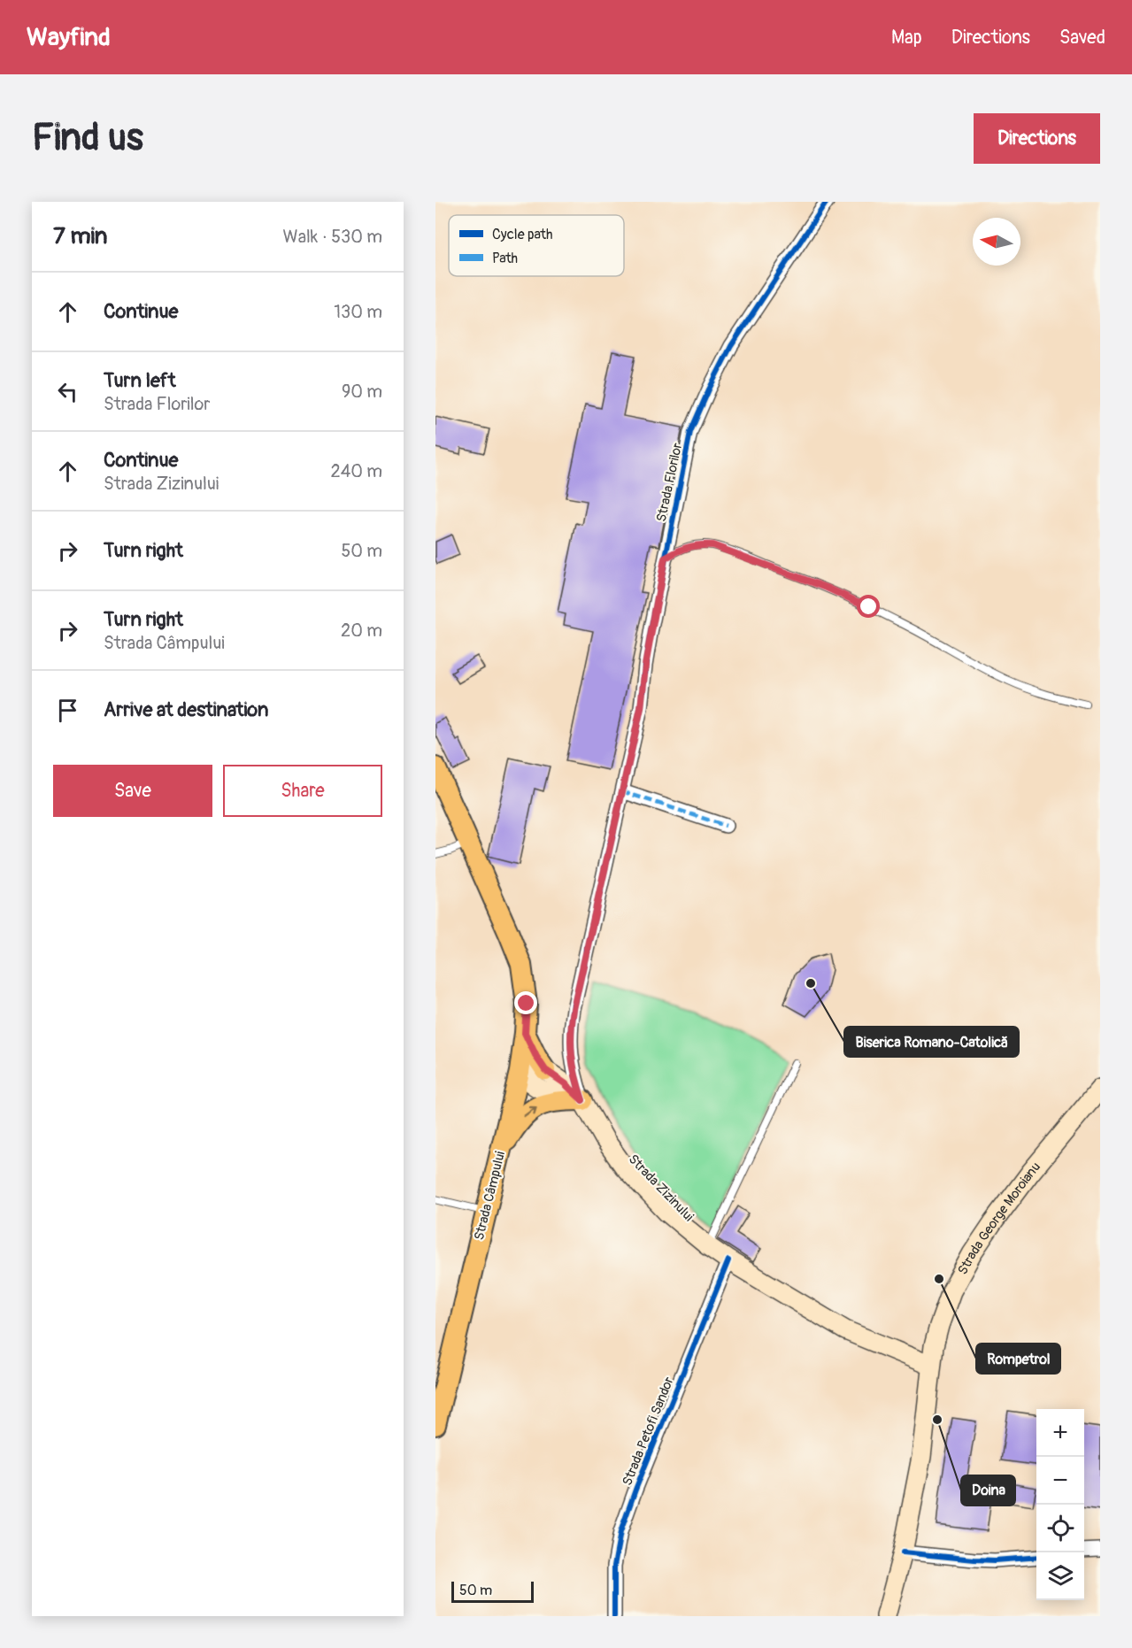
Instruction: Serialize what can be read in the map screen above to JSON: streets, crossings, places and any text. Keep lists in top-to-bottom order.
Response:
{
  "streets": {
    "main road": ["Strada Zizinului", "Strada Câmpului", "Strada George Moroianu"],
    "street": ["Strada Florilor", "Strada Petofi Sandor"]
  },
  "crossings": [
    ["Strada Florilor", "Strada Zizinului"],
    ["Strada Zizinului", "Strada George Moroianu"],
    ["Strada Zizinului", "Strada Petofi Sandor"]
  ],
  "places": ["Biserica Romano-Catolică", "Rompetrol", "Doina"],
  "legend": ["Cycle path", "Path"],
  "scale_bar": "50 m",
  "north": "left",
  "page": {
    "header": "Wayfind",
    "nav": ["Map", "Directions", "Saved"],
    "buttons": [
      "Directions",
      ["Save", "Share"]
    ],
    "title": "Find us",
    "heading": ["7 min", "Walk · 530 m"],
    "list": [
      ["Continue", "130 m"],
      ["Turn left", "Strada Florilor", "90 m"],
      ["Continue", "Strada Zizinului", "240 m"],
      ["Turn right", "50 m"],
      ["Turn right", "Strada Câmpului", "20 m"],
      "Arrive at destination"
    ],
    "map_buttons": ["+", "−"],
    "scale": "50 m"
  }
}
